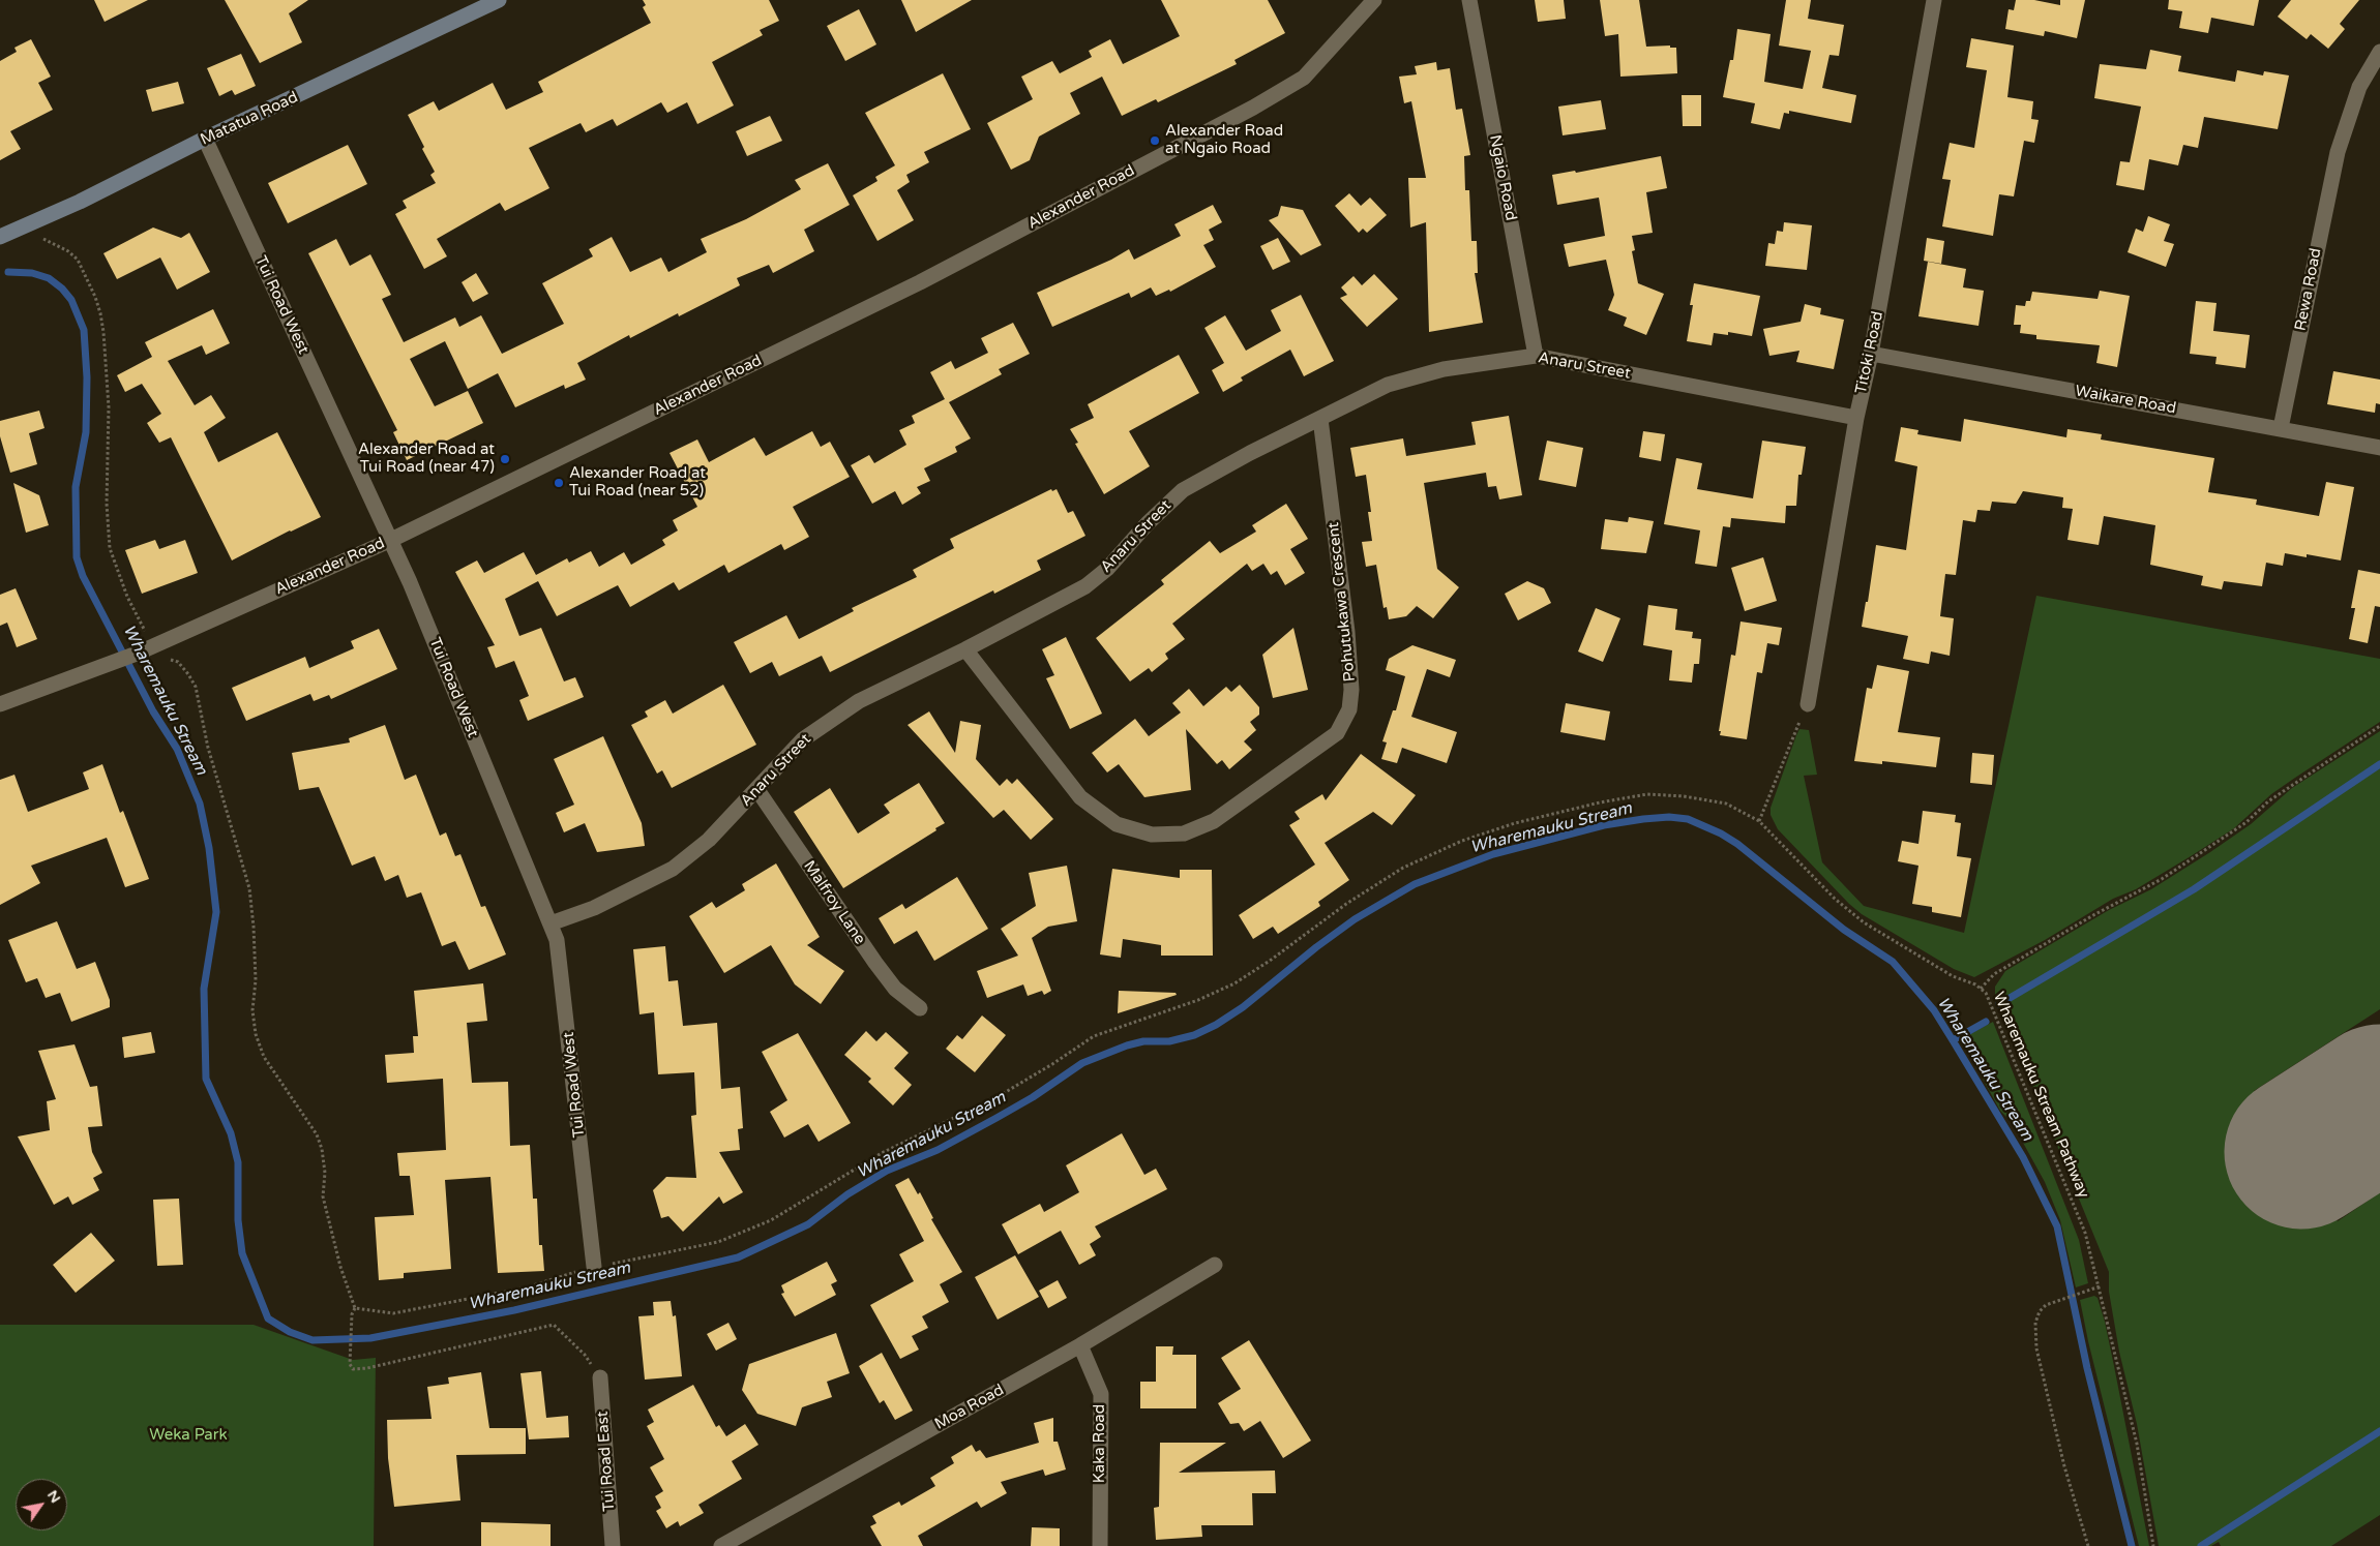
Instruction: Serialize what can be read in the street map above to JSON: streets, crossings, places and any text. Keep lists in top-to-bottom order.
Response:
{
  "streets": {
    "main road": ["Matatua Road"],
    "street": [
      "Ngaio Road",
      "Alexander Road",
      "Rewa Road",
      "Tui Road West",
      "Titoki Road",
      "Anaru Street",
      "Waikare Road",
      "Pohutukawa Crescent",
      "Malfroy Lane",
      "Moa Road",
      "Kaka Road",
      "Tui Road East"
    ],
    "path": ["Wharemauku Stream Pathway"]
  },
  "crossings": [
    ["Matatua Road", "Tui Road West"],
    ["Ngaio Road", "Anaru Street"],
    ["Alexander Road", "Tui Road West"],
    ["Rewa Road", "Waikare Road"],
    ["Tui Road West", "Anaru Street"],
    ["Tui Road West", "Wharemauku Stream Pathway"],
    ["Titoki Road", "Anaru Street"],
    ["Titoki Road", "Waikare Road"],
    ["Anaru Street", "Pohutukawa Crescent"],
    ["Anaru Street", "Malfroy Lane"],
    ["Moa Road", "Kaka Road"]
  ],
  "water": ["Wharemauku Stream"],
  "parks": ["Weka Park"],
  "places": ["Alexander Road at Ngaio Road", "Alexander Road at Tui Road (near 47)", "Alexander Road at Tui Road (near 52)"],
  "north": "top right"
}
